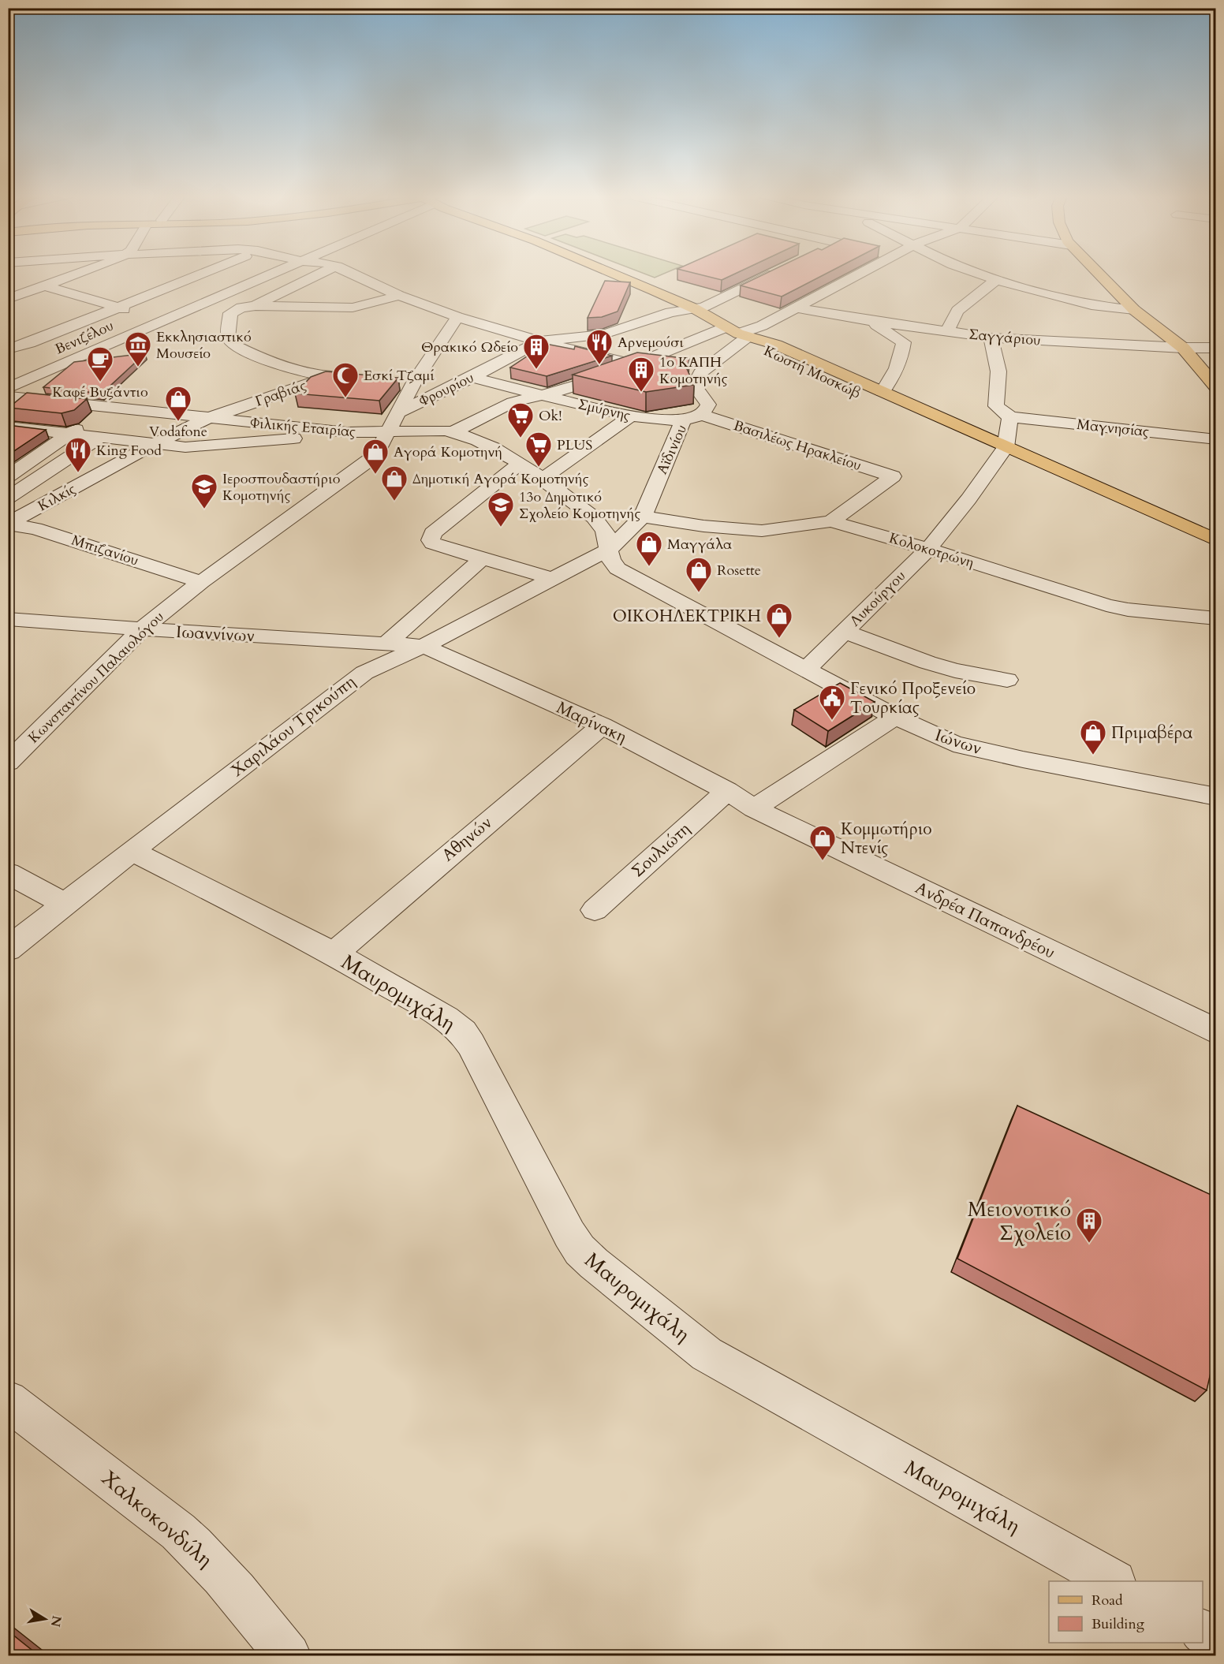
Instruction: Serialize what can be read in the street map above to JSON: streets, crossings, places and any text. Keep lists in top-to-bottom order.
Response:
{
  "streets": {
    "main road": ["Κωστή Μοσκώβ"],
    "street": [
      "Βενιζέλου",
      "Σαγγάριου",
      "Φρουρίου",
      "Γραβιάς",
      "Σμύρνης",
      "Φιλικής Εταιρίας",
      "Μαγνησίας",
      "Βασιλέως Ηρακλείου",
      "Αϊδινίου",
      "Κιλκίς",
      "Μπιζανίου",
      "Κολοκοτρώνη",
      "Λυκούργου",
      "Ιωαννίνων",
      "Κωνσταντίνου Παλαιολόγου",
      "Μαρίνακη",
      "Χαριλάου Τρικούπη",
      "Ιώνων",
      "Αθηνών",
      "Σουλιώτη",
      "Ανδρέα Παπανδρέου",
      "Μαυρομιχάλη",
      "Χαλκοκονδύλη"
    ]
  },
  "crossings": [
    ["Κωστή Μοσκώβ", "Λυκούργου"],
    ["Φρουρίου", "Σμύρνης"],
    ["Φρουρίου", "Κωνσταντίνου Παλαιολόγου"],
    ["Γραβιάς", "Φιλικής Εταιρίας"],
    ["Γραβιάς", "Κιλκίς"],
    ["Σμύρνης", "Αϊδινίου"],
    ["Φιλικής Εταιρίας", "Κιλκίς"],
    ["Φιλικής Εταιρίας", "Κωνσταντίνου Παλαιολόγου"],
    ["Φιλικής Εταιρίας", "Χαριλάου Τρικούπη"],
    ["Φιλικής Εταιρίας", "Ιώνων"],
    ["Βασιλέως Ηρακλείου", "Αϊδινίου"],
    ["Βασιλέως Ηρακλείου", "Κολοκοτρώνη"],
    ["Αϊδινίου", "Κολοκοτρώνη"],
    ["Αϊδινίου", "Χαριλάου Τρικούπη"],
    ["Κιλκίς", "Μπιζανίου"],
    ["Μπιζανίου", "Κωνσταντίνου Παλαιολόγου"],
    ["Κολοκοτρώνη", "Λυκούργου"],
    ["Κολοκοτρώνη", "Χαριλάου Τρικούπη"],
    ["Λυκούργου", "Ιώνων"],
    ["Ιωαννίνων", "Κωνσταντίνου Παλαιολόγου"],
    ["Ιωαννίνων", "Μαρίνακη"],
    ["Ιωαννίνων", "Χαριλάου Τρικούπη"],
    ["Μαρίνακη", "Χαριλάου Τρικούπη"],
    ["Μαρίνακη", "Αθηνών"],
    ["Μαρίνακη", "Σουλιώτη"],
    ["Μαρίνακη", "Ανδρέα Παπανδρέου"],
    ["Χαριλάου Τρικούπη", "Ιώνων"],
    ["Χαριλάου Τρικούπη", "Μαυρομιχάλη"],
    ["Αθηνών", "Μαυρομιχάλη"]
  ],
  "places": {
    "restaurant": ["Αρνεμούσι", "King Food"],
    "museum": ["Εκκλησιαστικό Μουσείο"],
    "building": ["Θρακικό Ωδείο", "1ο ΚΑΠΗ Κομοτηνής", "Μειονοτικό Σχολείο"],
    "cafe": ["Καφέ Βυζάντιο"],
    "mosque": ["Εσκί Τζαμί"],
    "shop": [
      "Vodafone",
      "Αγορά Κομοτηνή",
      "Δημοτική Αγορά Κομοτηνής",
      "Μαγγάλα",
      "Rosette",
      "ΟΙΚΟΗΛΕΚΤΡΙΚΗ",
      "Πριμαβέρα",
      "Κομμωτήριο Ντενίς"
    ],
    "supermarket": ["Ok!", "PLUS"],
    "school or university": ["Ιεροσπουδαστήριο Κομοτηνής", "13ο Δημοτικό Σχολείο Κομοτηνής"],
    "public building": ["Γενικό Προξενείο Τουρκίας"]
  },
  "legend": ["Road", "Building"],
  "north": "right"
}
